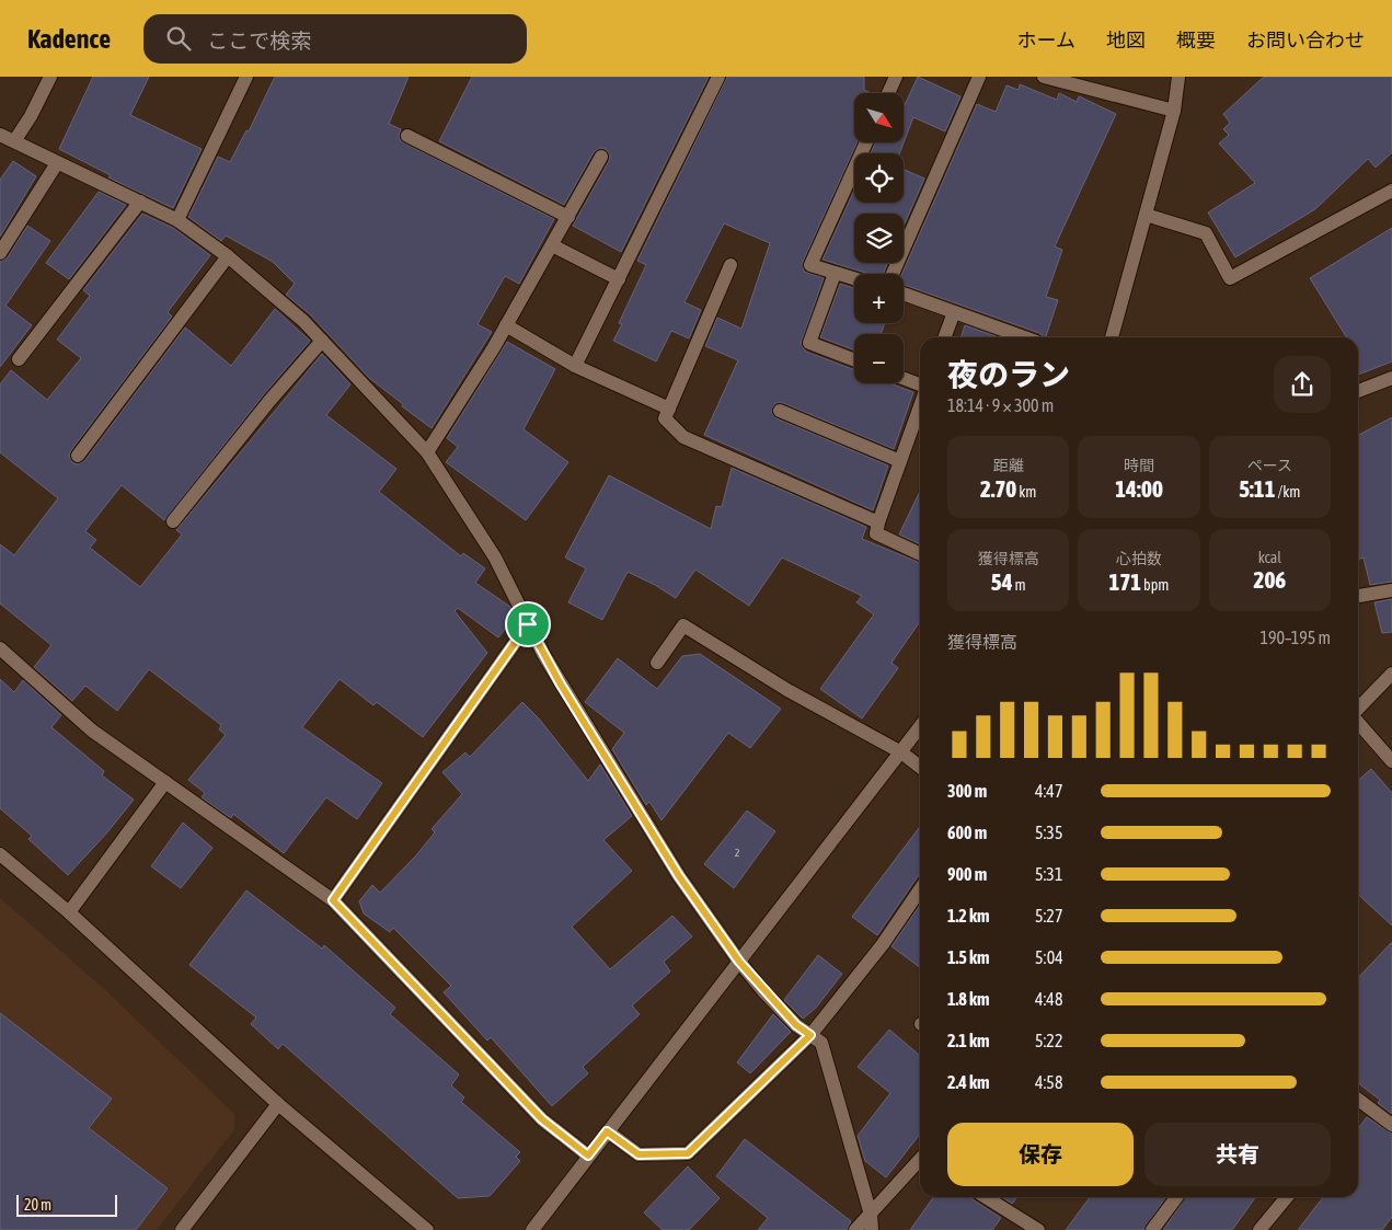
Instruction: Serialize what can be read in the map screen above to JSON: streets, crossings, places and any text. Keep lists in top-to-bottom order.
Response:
{
  "house_numbers": ["2"],
  "scale_bar": "20 m",
  "north": "bottom right",
  "page": {
    "header": "Kadence",
    "search": "ここで検索",
    "nav": [
      "ホーム",
      "地図",
      "概要",
      "お問い合わせ"
    ],
    "map_buttons": ["+", "−"],
    "heading": ["夜のラン", "18:14 · 9 × 300 m"],
    "stats": [
      ["距離", "2.70 km"],
      ["時間", "14:00"],
      ["ペース", "5:11 /km"],
      ["獲得標高", "54 m"],
      ["心拍数", "171 bpm"],
      ["kcal", "206"]
    ],
    "chart": ["獲得標高", "190–195 m"],
    "list": [
      {
        "name": "300 m",
        "note": "4:47"
      },
      {
        "name": "600 m",
        "note": "5:35"
      },
      {
        "name": "900 m",
        "note": "5:31"
      },
      {
        "name": "1.2 km",
        "note": "5:27"
      },
      {
        "name": "1.5 km",
        "note": "5:04"
      },
      {
        "name": "1.8 km",
        "note": "4:48"
      },
      {
        "name": "2.1 km",
        "note": "5:22"
      },
      {
        "name": "2.4 km",
        "note": "4:58"
      }
    ],
    "buttons": ["保存", "共有"],
    "scale": "20 m"
  }
}
